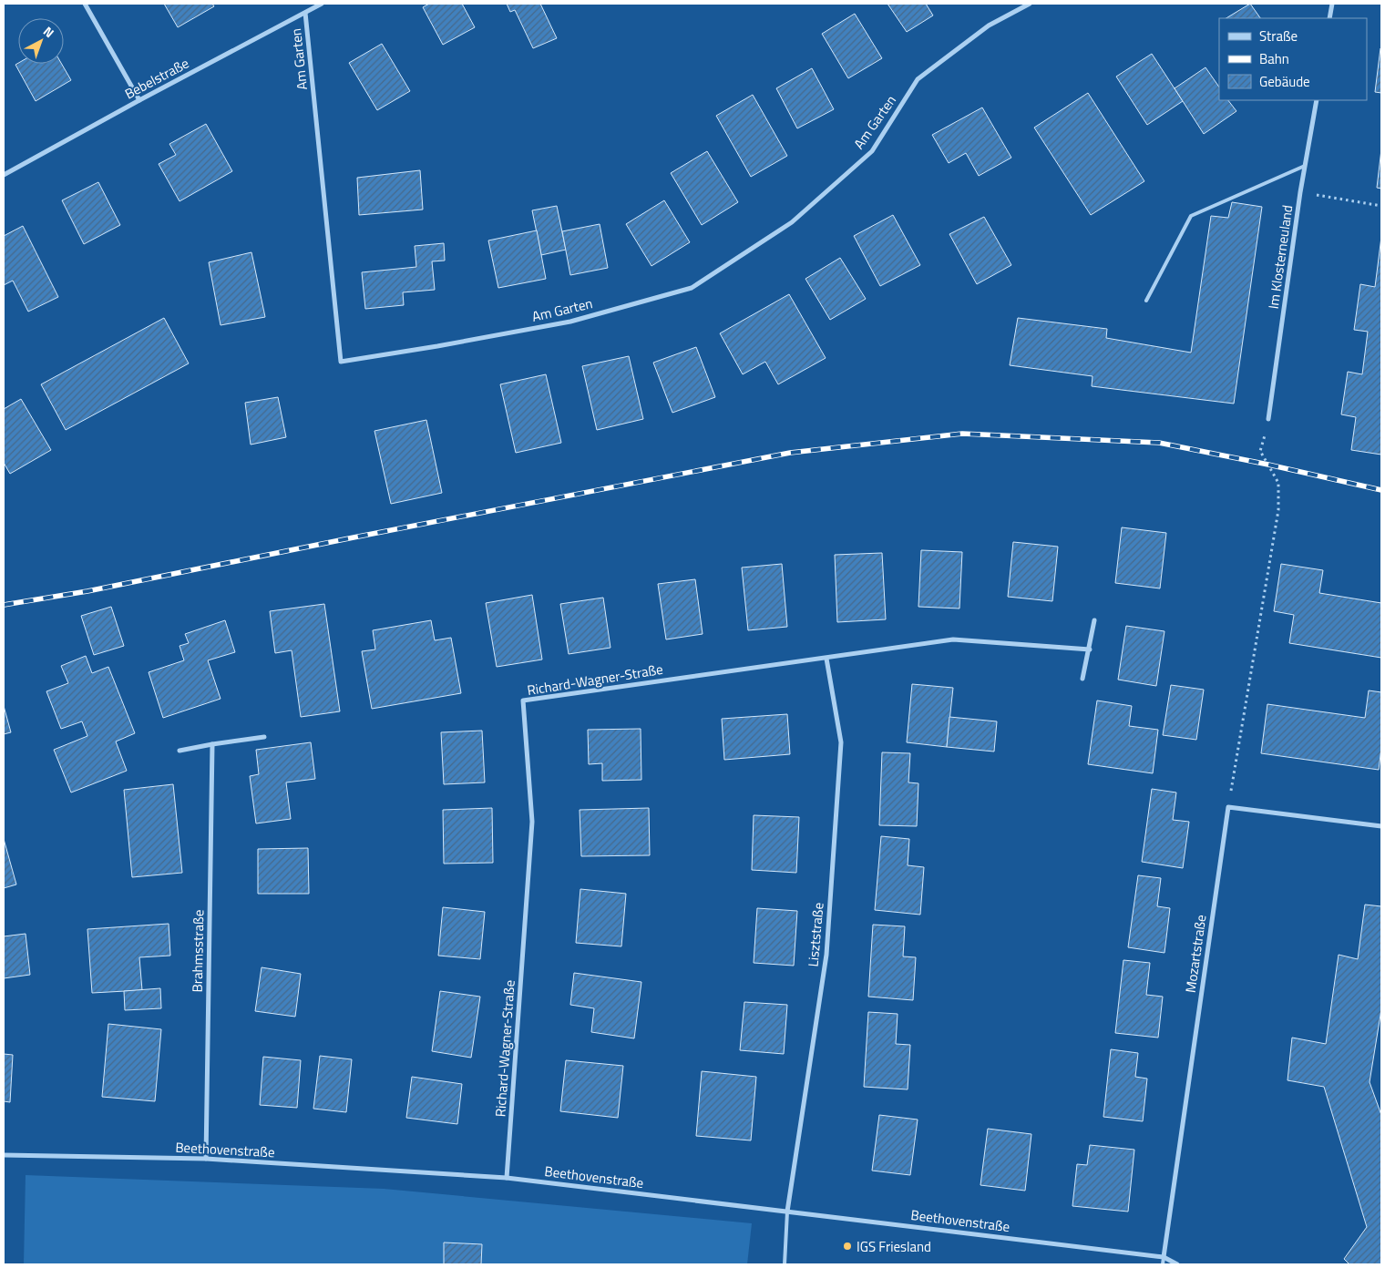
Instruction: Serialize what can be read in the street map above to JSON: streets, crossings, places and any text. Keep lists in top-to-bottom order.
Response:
{
  "streets": {
    "street": [
      "Am Garten",
      "Bebelstraße",
      "Im Klosterneuland",
      "Richard-Wagner-Straße",
      "Lisztstraße",
      "Brahmsstraße",
      "Mozartstraße",
      "Beethovenstraße"
    ]
  },
  "crossings": [
    ["Am Garten", "Bebelstraße"],
    ["Richard-Wagner-Straße", "Lisztstraße"],
    ["Richard-Wagner-Straße", "Beethovenstraße"],
    ["Lisztstraße", "Beethovenstraße"],
    ["Brahmsstraße", "Beethovenstraße"],
    ["Mozartstraße", "Beethovenstraße"]
  ],
  "places": ["IGS Friesland"],
  "legend": ["Straße", "Bahn", "Gebäude"],
  "north": "top right"
}
